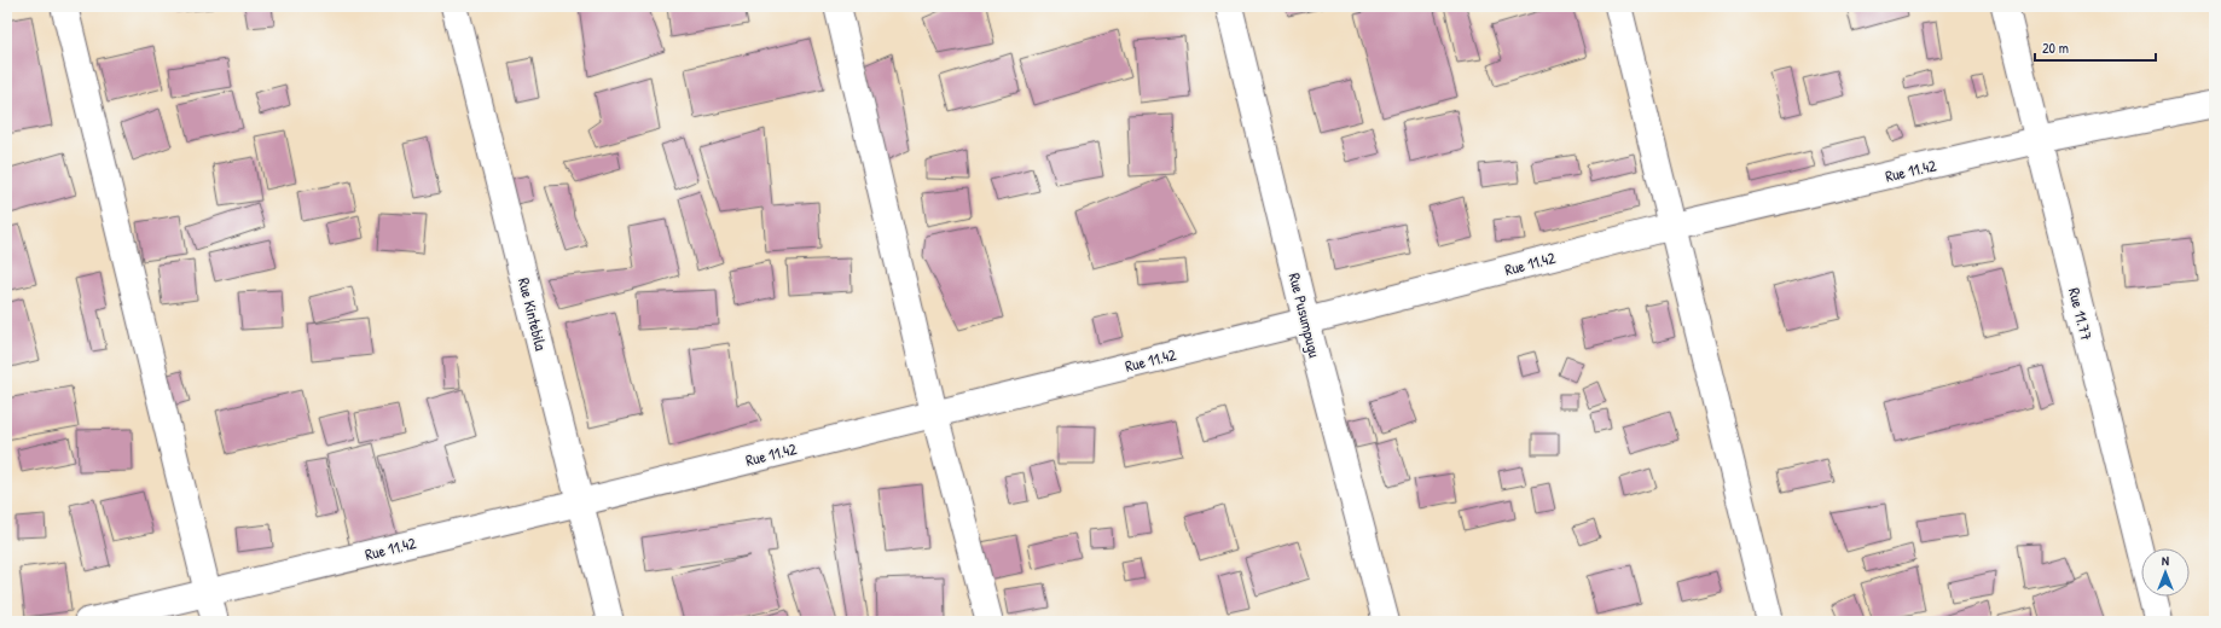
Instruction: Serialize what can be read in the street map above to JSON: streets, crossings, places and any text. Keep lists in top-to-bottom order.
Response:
{
  "streets": {
    "street": [
      "Rue 11.42",
      "Rue Kintebila",
      "Rue 11.77",
      "Rue Pusumpugu"
    ]
  },
  "crossings": [
    ["Rue 11.42", "Rue Kintebila"],
    ["Rue 11.42", "Rue 11.77"],
    ["Rue 11.42", "Rue Pusumpugu"]
  ],
  "scale_bar": "20 m",
  "north": "top"
}
